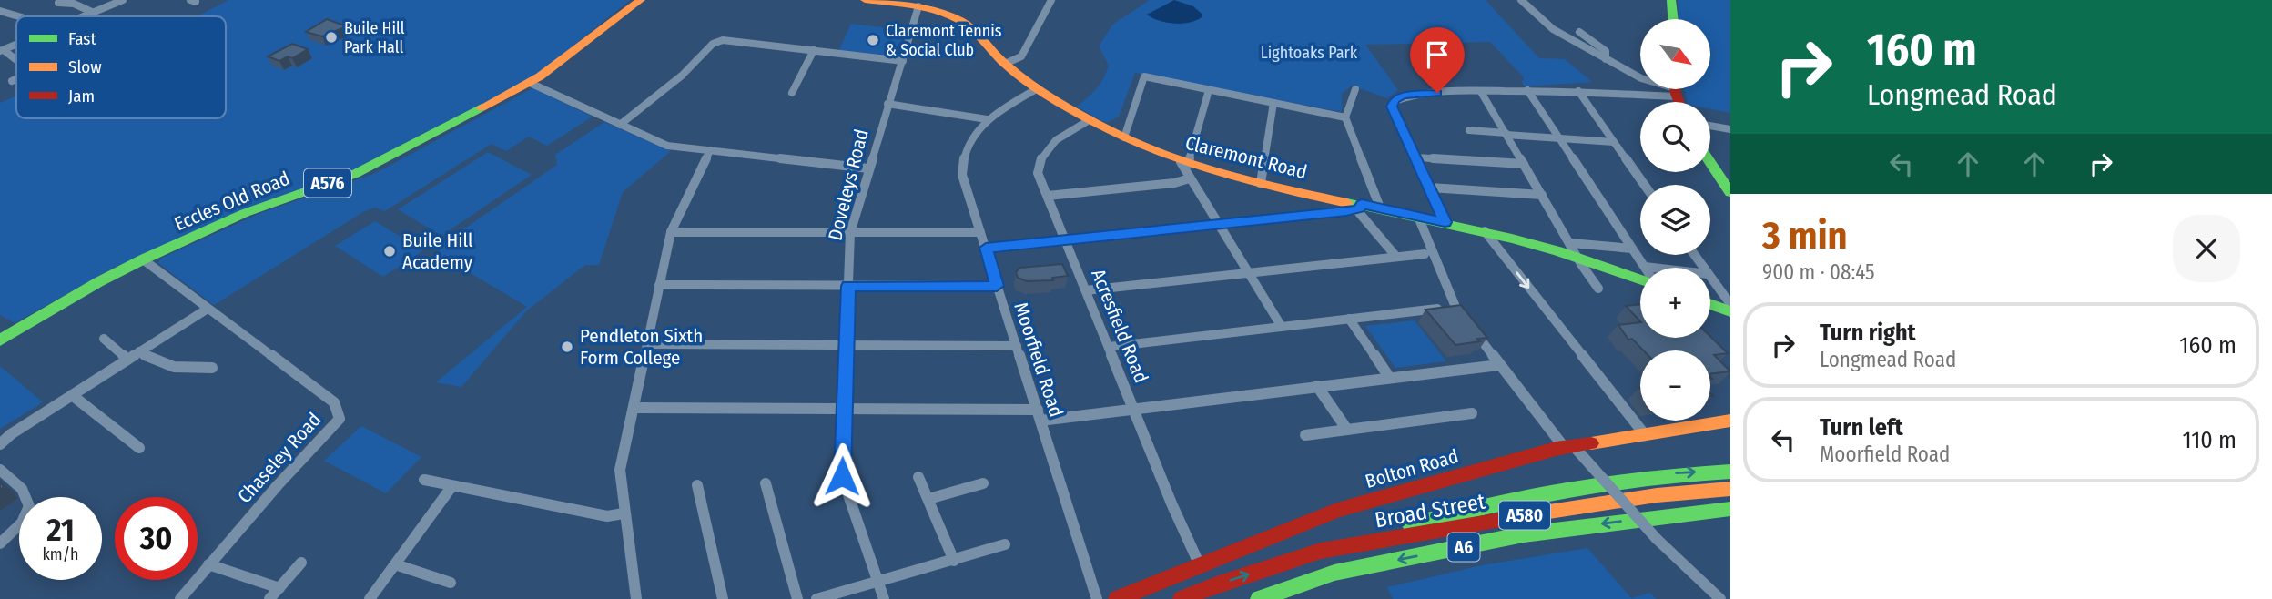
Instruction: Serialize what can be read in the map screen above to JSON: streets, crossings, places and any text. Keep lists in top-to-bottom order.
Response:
{
  "streets": {
    "main road": [
      "Claremont Road",
      "A576",
      "Eccles Old Road",
      "Bolton Road",
      "Broad Street",
      "A580",
      "A6"
    ],
    "street": [
      "Doveleys Road",
      "Acresfield Road",
      "Moorfield Road",
      "Chaseley Road"
    ]
  },
  "crossings": [
    ["Claremont Road", "Doveleys Road"],
    ["Claremont Road", "Acresfield Road"],
    ["Claremont Road", "Moorfield Road"],
    ["Eccles Old Road", "Chaseley Road"],
    ["Acresfield Road", "Bolton Road"],
    ["Broad Street", "A6"]
  ],
  "parks": ["Lightoaks Park"],
  "places": [
    "Buile Hill Park Hall",
    "Claremont Tennis & Social Club",
    "Buile Hill Academy",
    "Pendleton Sixth Form College"
  ],
  "legend": ["Fast", "Slow", "Jam"],
  "north": "bottom right",
  "page": {
    "turn": ["160 m", "Longmead Road"],
    "map_buttons": ["+", "−"],
    "heading": ["3 min", "900 m · 08:45"],
    "list": [
      {
        "name": "Turn right",
        "note": "Longmead Road",
        "value": "160 m"
      },
      {
        "name": "Turn left",
        "note": "Moorfield Road",
        "value": "110 m"
      }
    ],
    "speed": "21 km/h",
    "limit": "30"
  }
}
